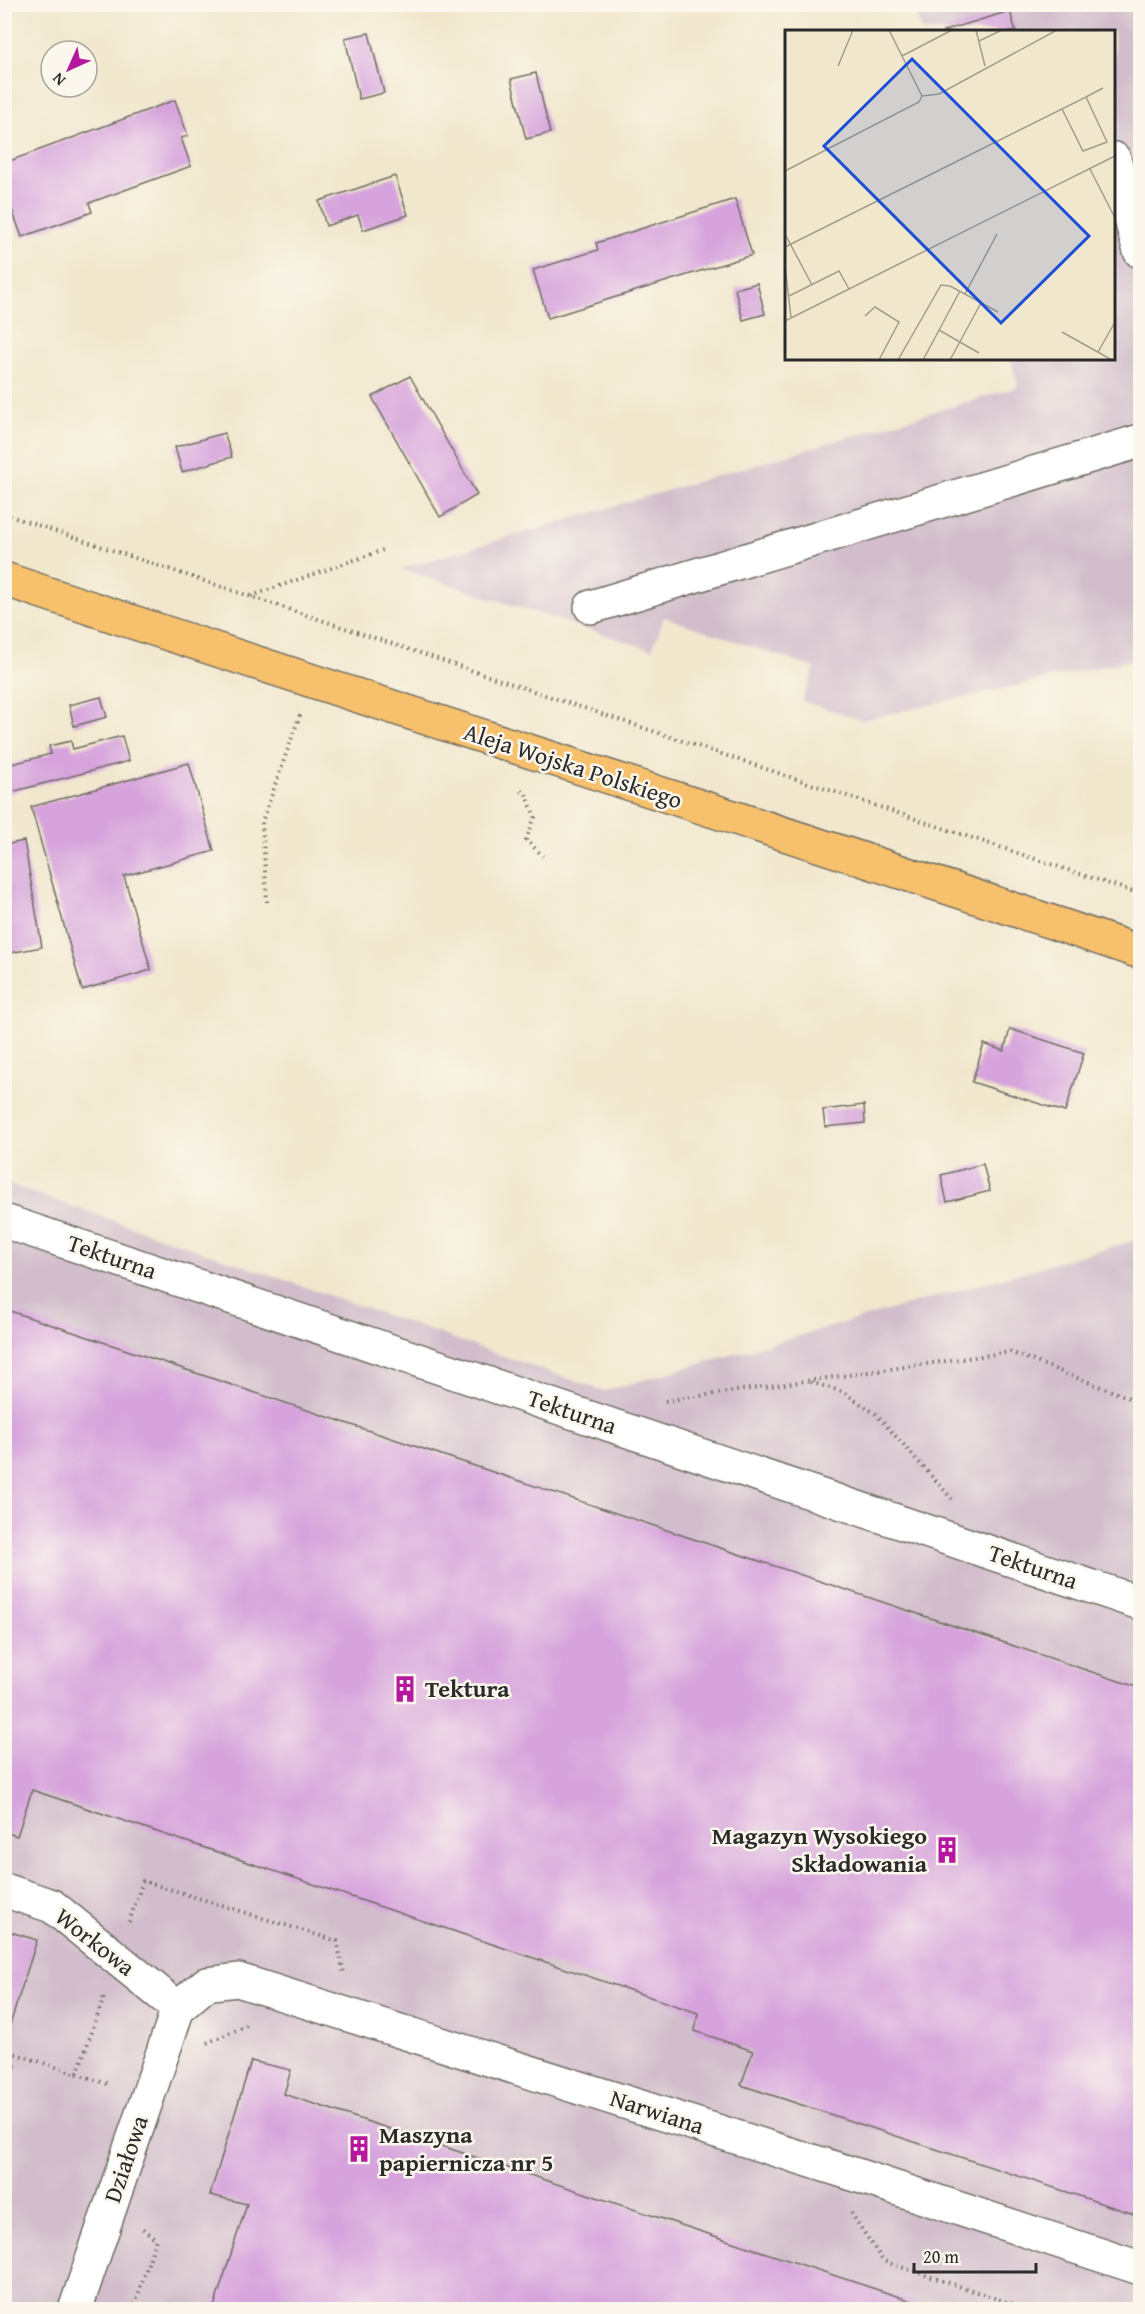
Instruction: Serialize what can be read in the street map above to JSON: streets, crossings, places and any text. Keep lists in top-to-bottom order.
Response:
{
  "streets": {
    "main road": ["Aleja Wojska Polskiego"],
    "street": [
      "Tekturna",
      "Workowa",
      "Narwiana",
      "Działowa"
    ]
  },
  "crossings": [
    ["Workowa", "Narwiana"],
    ["Workowa", "Działowa"],
    ["Narwiana", "Działowa"]
  ],
  "places": {
    "building": ["Tektura", "Magazyn Wysokiego Składowania", "Maszyna papiernicza nr 5"]
  },
  "scale_bar": "20 m",
  "north": "bottom left"
}
